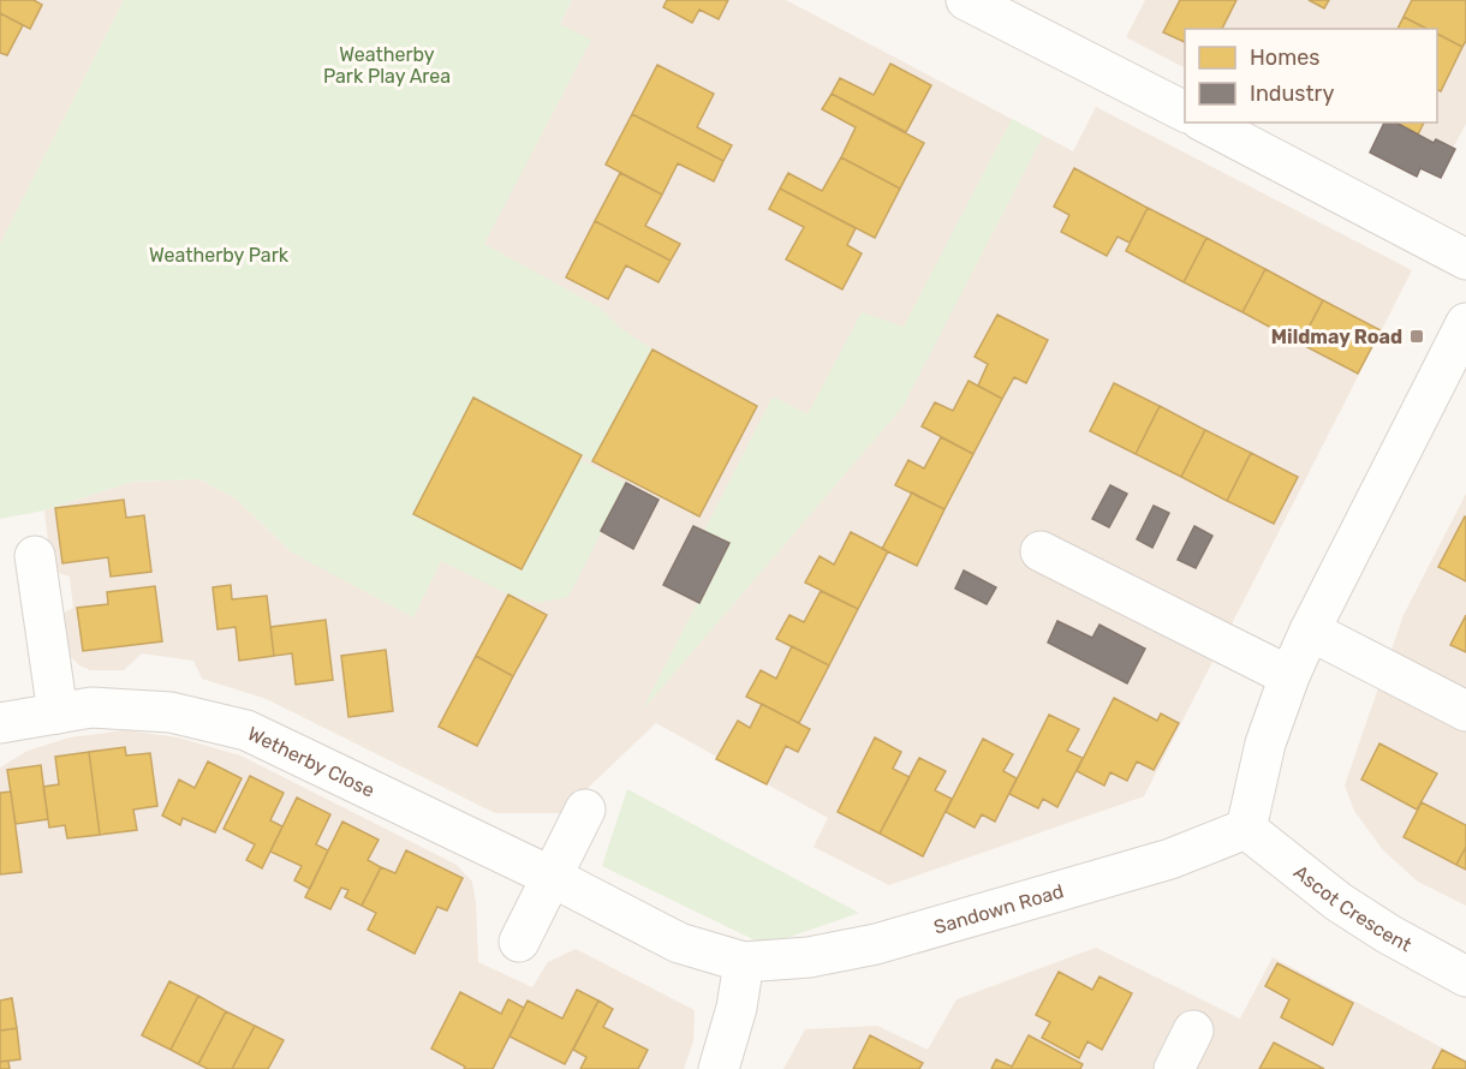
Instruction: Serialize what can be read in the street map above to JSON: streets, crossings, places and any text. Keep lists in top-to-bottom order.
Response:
{
  "streets": {
    "street": ["Wetherby Close", "Ascot Crescent", "Sandown Road"]
  },
  "crossings": [
    ["Wetherby Close", "Sandown Road"],
    ["Ascot Crescent", "Sandown Road"]
  ],
  "parks": ["Weatherby Park Play Area", "Weatherby Park"],
  "places": {
    "transit": ["Mildmay Road"]
  },
  "legend": ["Homes", "Industry"]
}
